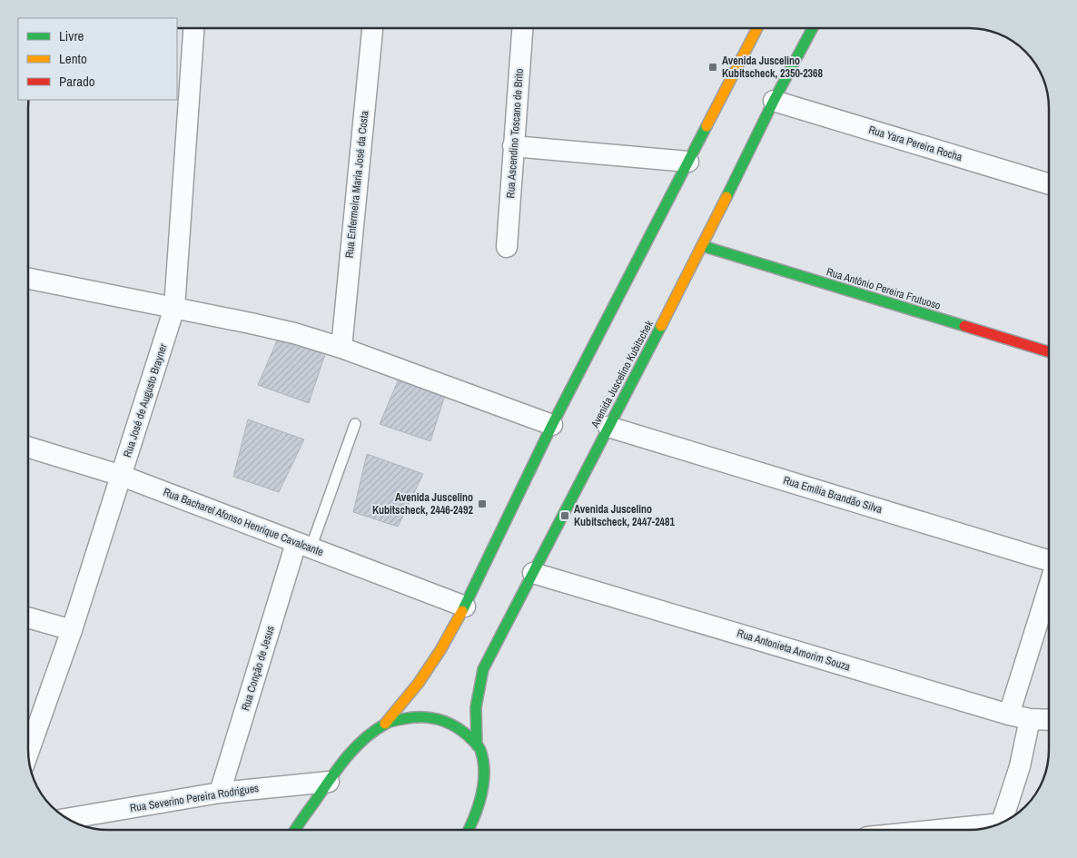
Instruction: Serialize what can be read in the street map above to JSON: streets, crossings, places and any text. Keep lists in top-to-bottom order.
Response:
{
  "streets": {
    "main road": ["Rua Antônio Pereira Frutuoso", "Avenida Juscelino Kubitschek"],
    "street": [
      "Rua Ascendino Toscano de Brito",
      "Rua Yara Pereira Rocha",
      "Rua Enfermeira Maria José da Costa",
      "Rua José de Augusto Brayner",
      "Rua Emília Brandão Silva",
      "Rua Bacharel Afonso Henrique Cavalcante",
      "Rua Antonieta Amorim Souza",
      "Rua Conção de Jesus",
      "Rua Severino Pereira Rodrigues"
    ]
  },
  "crossings": [
    ["Rua Yara Pereira Rocha", "Avenida Juscelino Kubitschek"],
    ["Rua Antônio Pereira Frutuoso", "Avenida Juscelino Kubitschek"],
    ["Avenida Juscelino Kubitschek", "Rua Emília Brandão Silva"],
    ["Avenida Juscelino Kubitschek", "Rua Antonieta Amorim Souza"],
    ["Rua José de Augusto Brayner", "Rua Bacharel Afonso Henrique Cavalcante"],
    ["Rua Bacharel Afonso Henrique Cavalcante", "Rua Conção de Jesus"],
    ["Rua Conção de Jesus", "Rua Severino Pereira Rodrigues"]
  ],
  "places": {
    "transit": ["Avenida Juscelino Kubitscheck, 2350-2368", "Avenida Juscelino Kubitscheck, 2446-2492", "Avenida Juscelino Kubitscheck, 2447-2481"]
  },
  "legend": ["Livre", "Lento", "Parado"]
}
